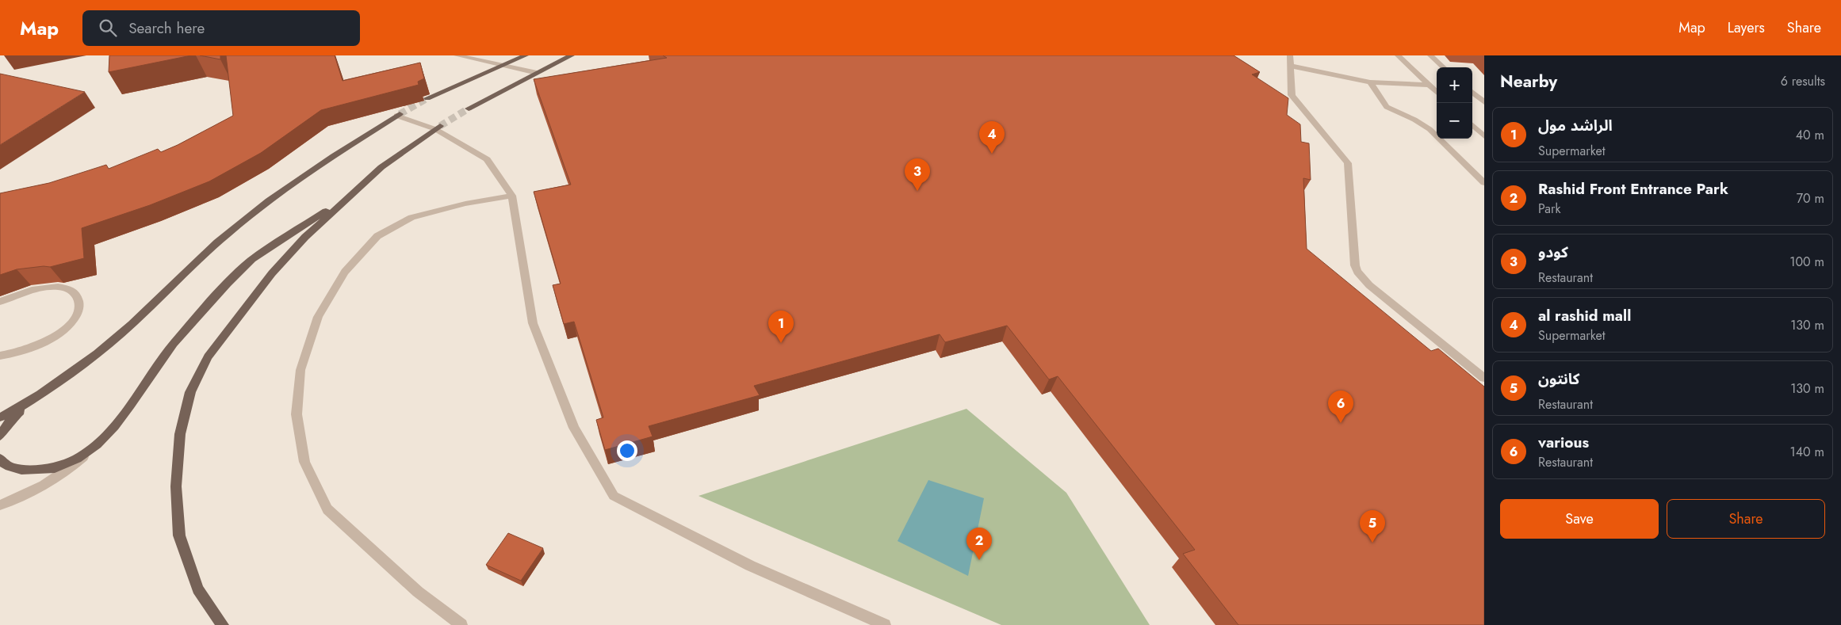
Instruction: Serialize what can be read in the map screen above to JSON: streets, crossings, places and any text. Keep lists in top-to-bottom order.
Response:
{
  "page": {
    "header": "Map",
    "search": "Search here",
    "nav": ["Map", "Layers", "Share"],
    "heading": ["Nearby", "6 results"],
    "map_buttons": ["+", "−"],
    "list": [
      {
        "mark": "1",
        "name": "الراشد مول",
        "note": "Supermarket",
        "value": "40 m"
      },
      {
        "mark": "2",
        "name": "Rashid Front Entrance Park",
        "note": "Park",
        "value": "70 m"
      },
      {
        "mark": "3",
        "name": "كودو",
        "note": "Restaurant",
        "value": "100 m"
      },
      {
        "mark": "4",
        "name": "al rashid mall",
        "note": "Supermarket",
        "value": "130 m"
      },
      {
        "mark": "5",
        "name": "كانتون",
        "note": "Restaurant",
        "value": "130 m"
      },
      {
        "mark": "6",
        "name": "various",
        "note": "Restaurant",
        "value": "140 m"
      }
    ],
    "pins": [
      "4",
      "3",
      "1",
      "6",
      "5",
      "2"
    ],
    "buttons": ["Save", "Share"]
  }
}
